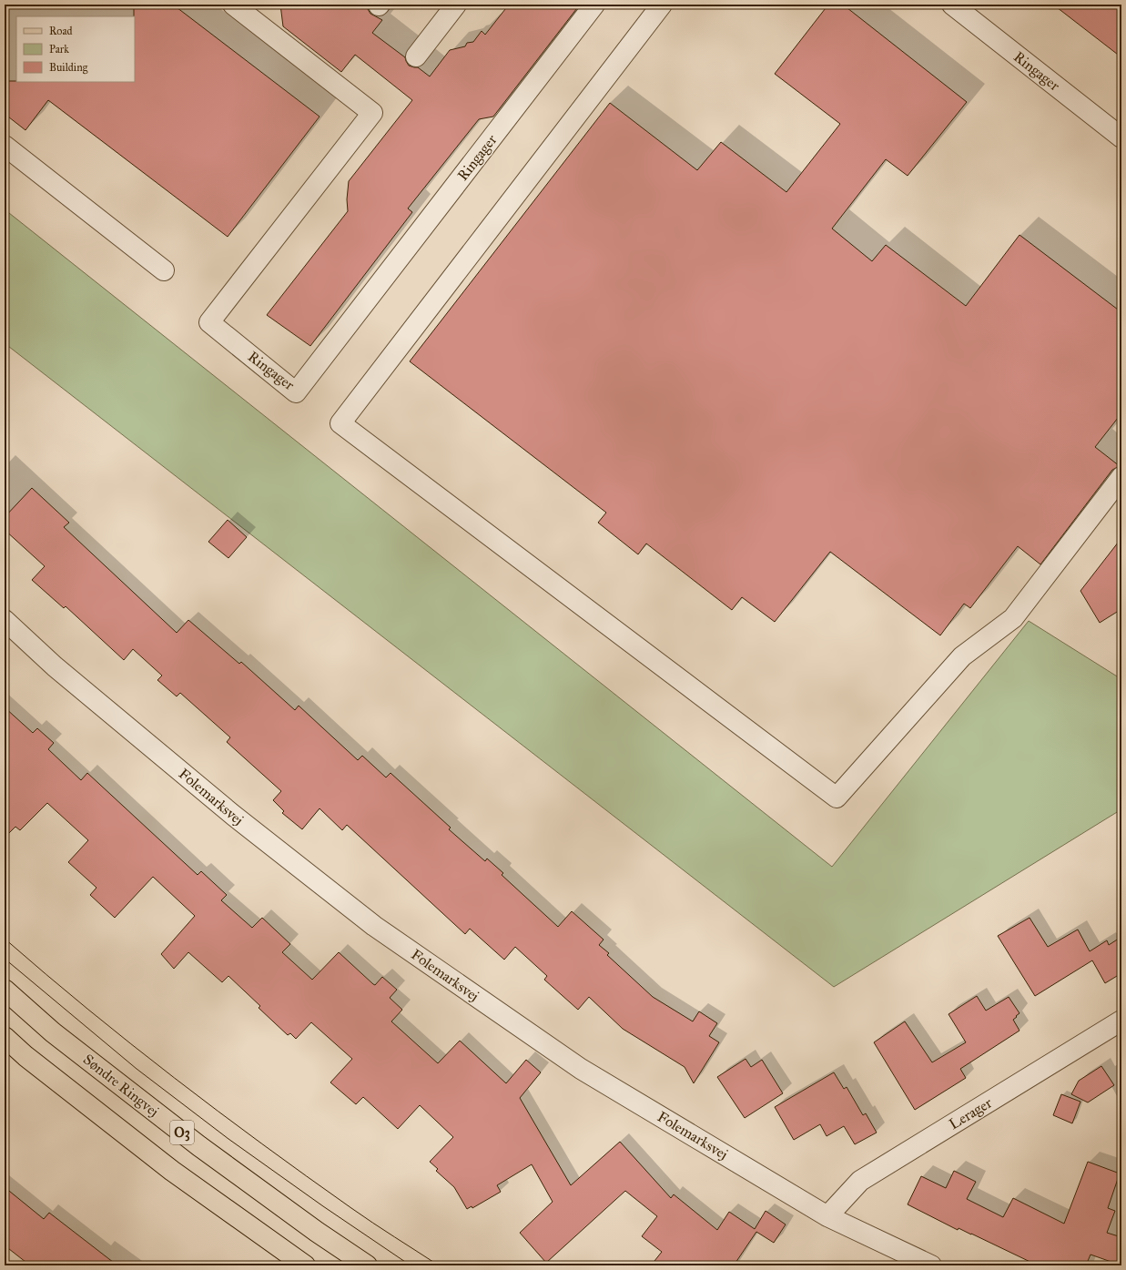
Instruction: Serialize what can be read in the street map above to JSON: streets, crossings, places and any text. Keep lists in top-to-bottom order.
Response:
{
  "streets": {
    "main road": ["Søndre Ringvej", "O3"],
    "street": ["Ringager", "Folemarksvej", "Lerager"]
  },
  "crossings": [
    ["Folemarksvej", "Lerager"]
  ],
  "legend": ["Road", "Park", "Building"]
}
